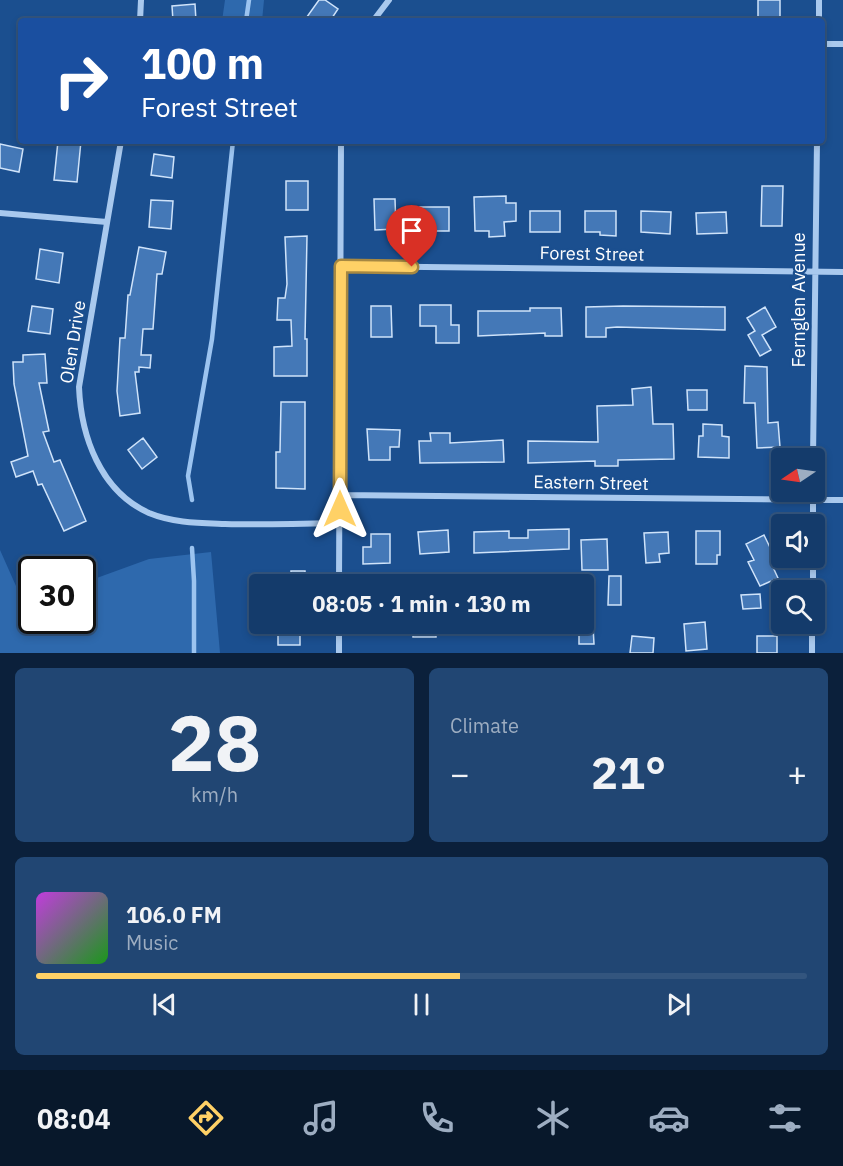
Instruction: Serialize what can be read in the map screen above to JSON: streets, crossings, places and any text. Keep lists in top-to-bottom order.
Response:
{
  "streets": {
    "street": [
      "Forest Street",
      "Fernglen Avenue",
      "Olen Drive",
      "Eastern Street"
    ]
  },
  "crossings": [
    ["Forest Street", "Fernglen Avenue"]
  ],
  "north": "left",
  "page": {
    "turn": ["100 m", "Forest Street"],
    "limit": "30",
    "trip": "08:05 · 1 min · 130 m",
    "tile": [
      ["28", "km/h"],
      "Climate"
    ],
    "heat": ["−", "21°", "+"],
    "song": ["106.0 FM", "Music"],
    "tabs": "08:04"
  }
}
